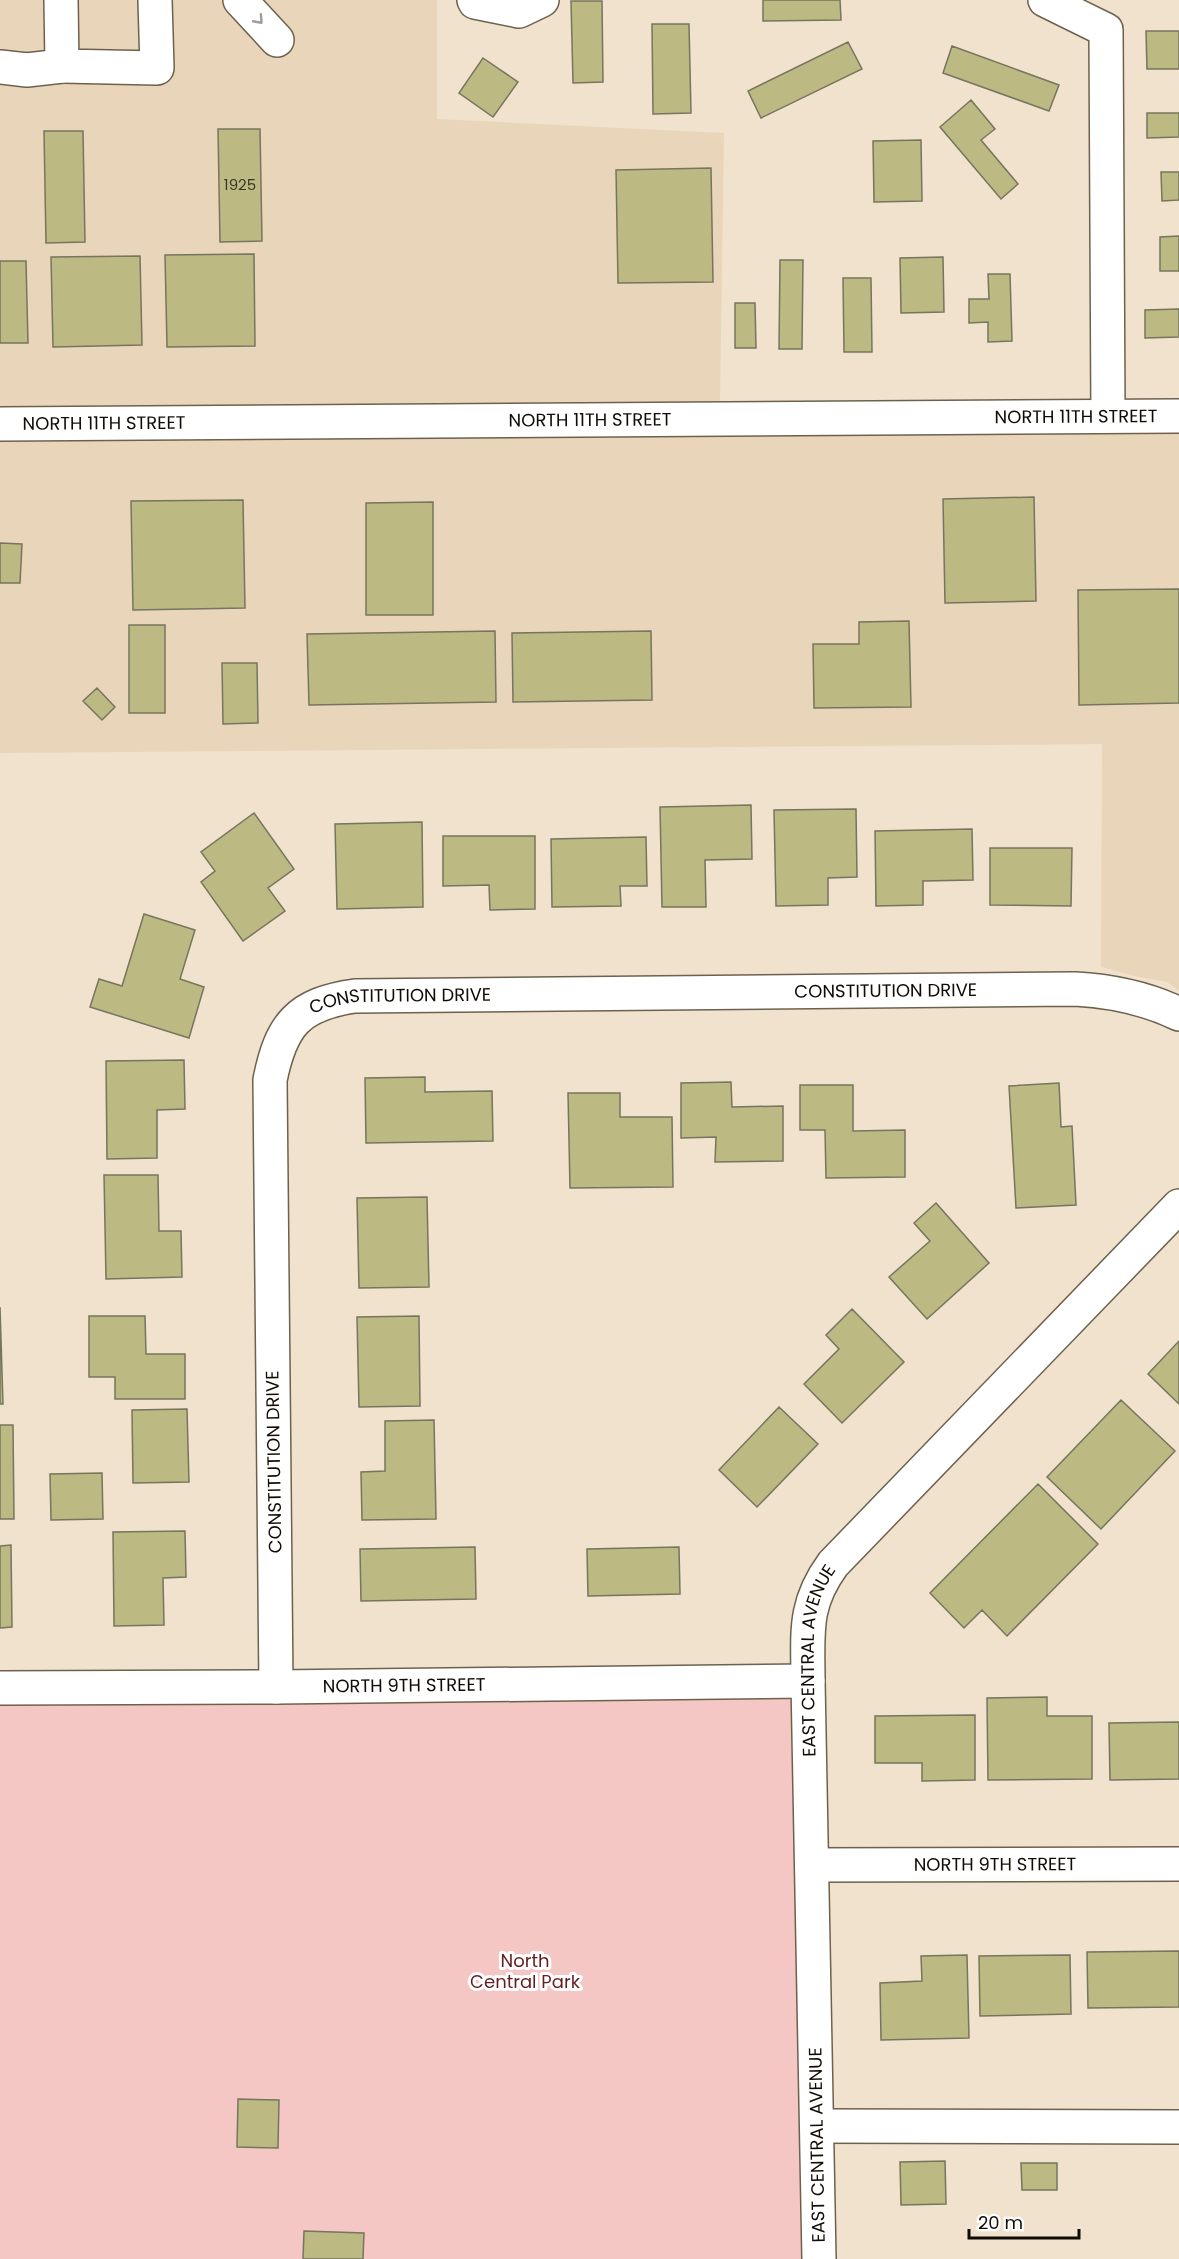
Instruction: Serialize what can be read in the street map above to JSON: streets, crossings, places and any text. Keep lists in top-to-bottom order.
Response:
{
  "streets": {
    "street": [
      "NORTH 11TH STREET",
      "CONSTITUTION DRIVE",
      "EAST CENTRAL AVENUE",
      "NORTH 9TH STREET"
    ]
  },
  "crossings": [
    ["CONSTITUTION DRIVE", "NORTH 9TH STREET"],
    ["EAST CENTRAL AVENUE", "NORTH 9TH STREET"]
  ],
  "parks": ["North Central Park"],
  "house_numbers": ["1925"],
  "scale_bar": "20 m"
}
